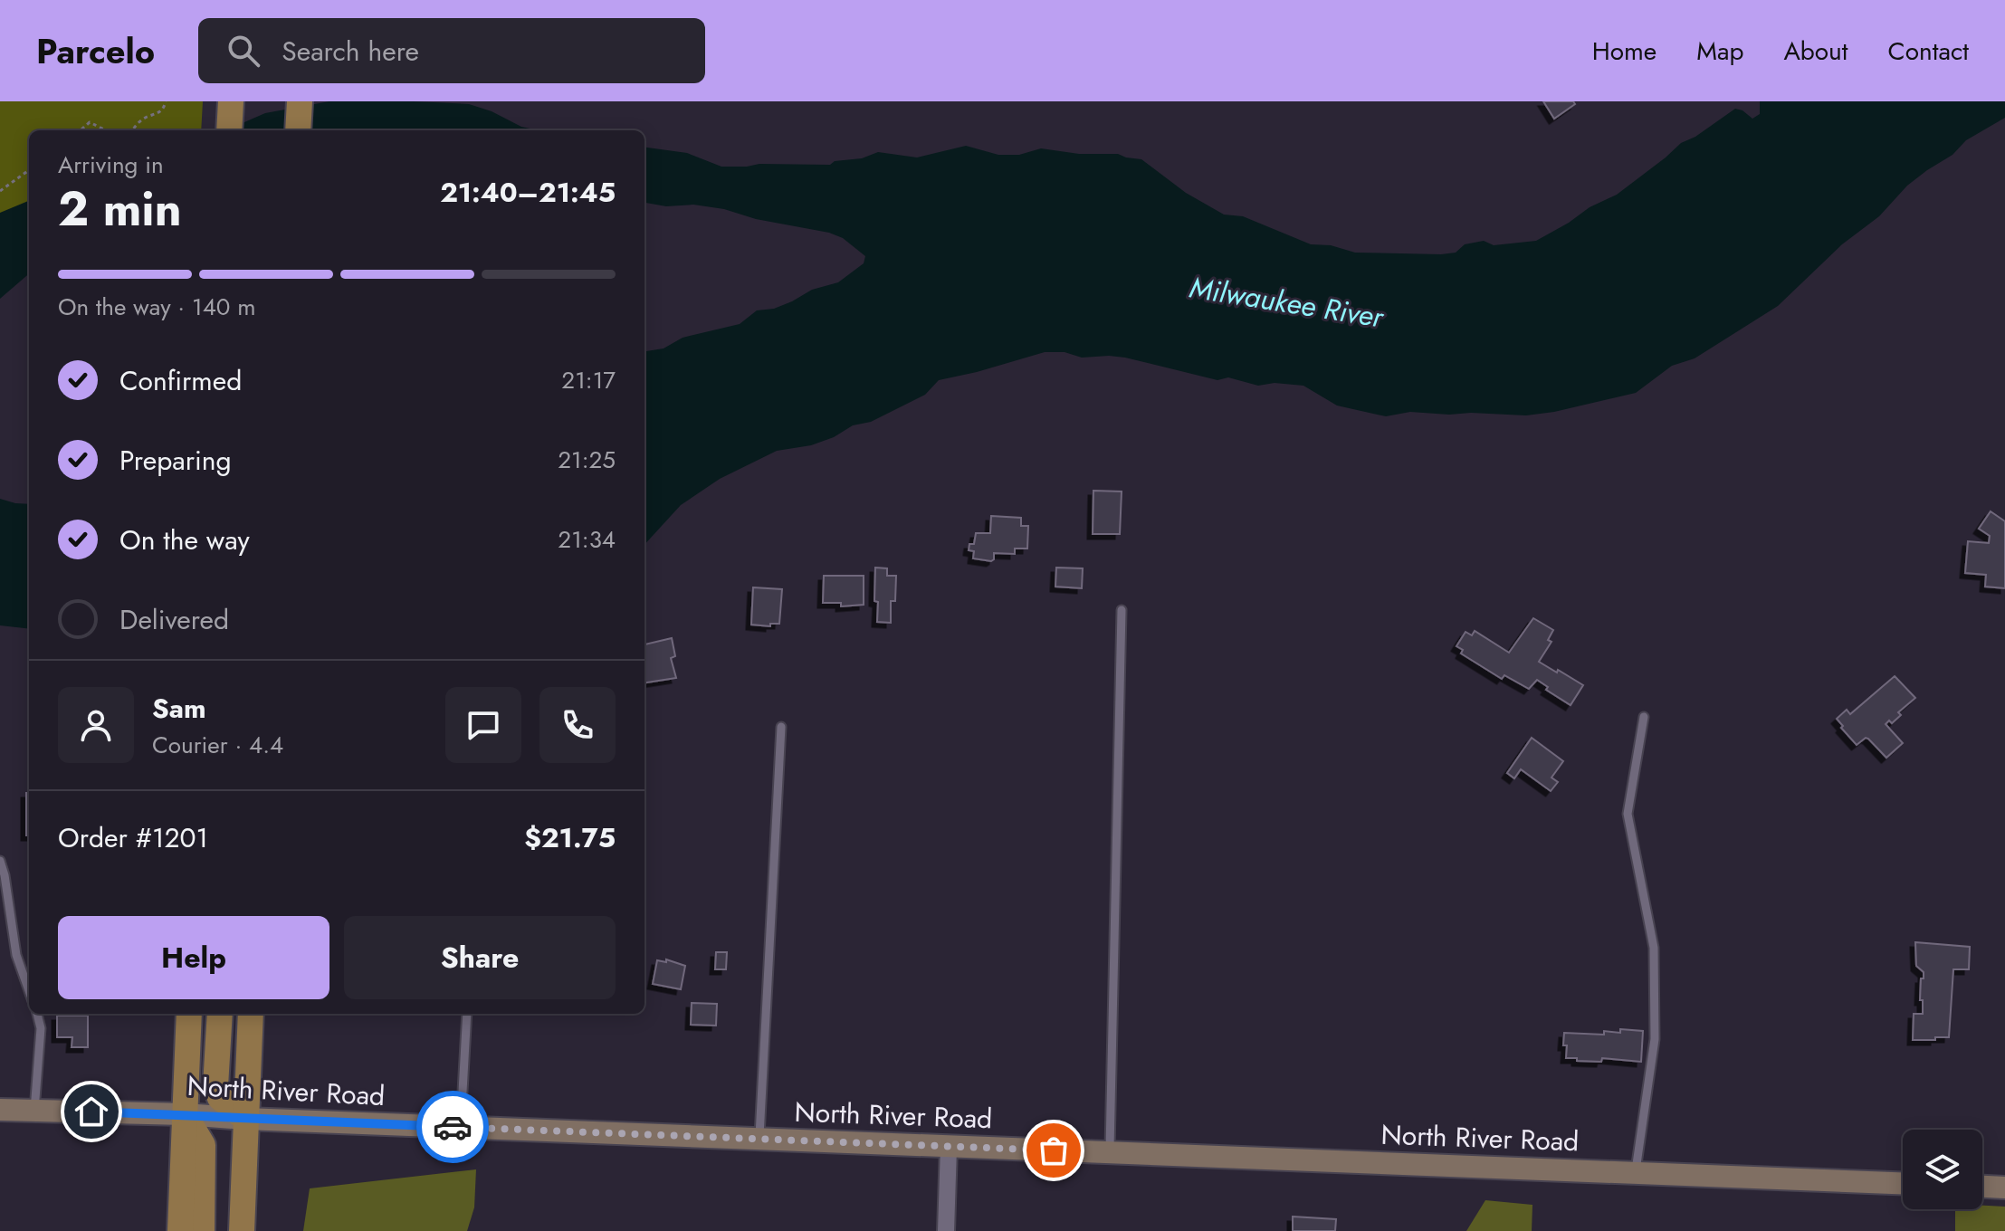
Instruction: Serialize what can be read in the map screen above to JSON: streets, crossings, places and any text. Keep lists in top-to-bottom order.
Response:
{
  "streets": {
    "street": ["North River Road"]
  },
  "water": ["Milwaukee River"],
  "page": {
    "header": "Parcelo",
    "search": "Search here",
    "nav": [
      "Home",
      "Map",
      "About",
      "Contact"
    ],
    "heading": ["2 min", "Arriving in", "21:40–21:45"],
    "panel": [
      "Sam",
      "Courier · 4.4",
      "Order #1201",
      "$21.75"
    ],
    "bar": "On the way · 140 m",
    "list": [
      ["Confirmed", "21:17"],
      ["Preparing", "21:25"],
      ["On the way", "21:34"],
      "Delivered"
    ],
    "buttons": ["Help", "Share"]
  }
}
